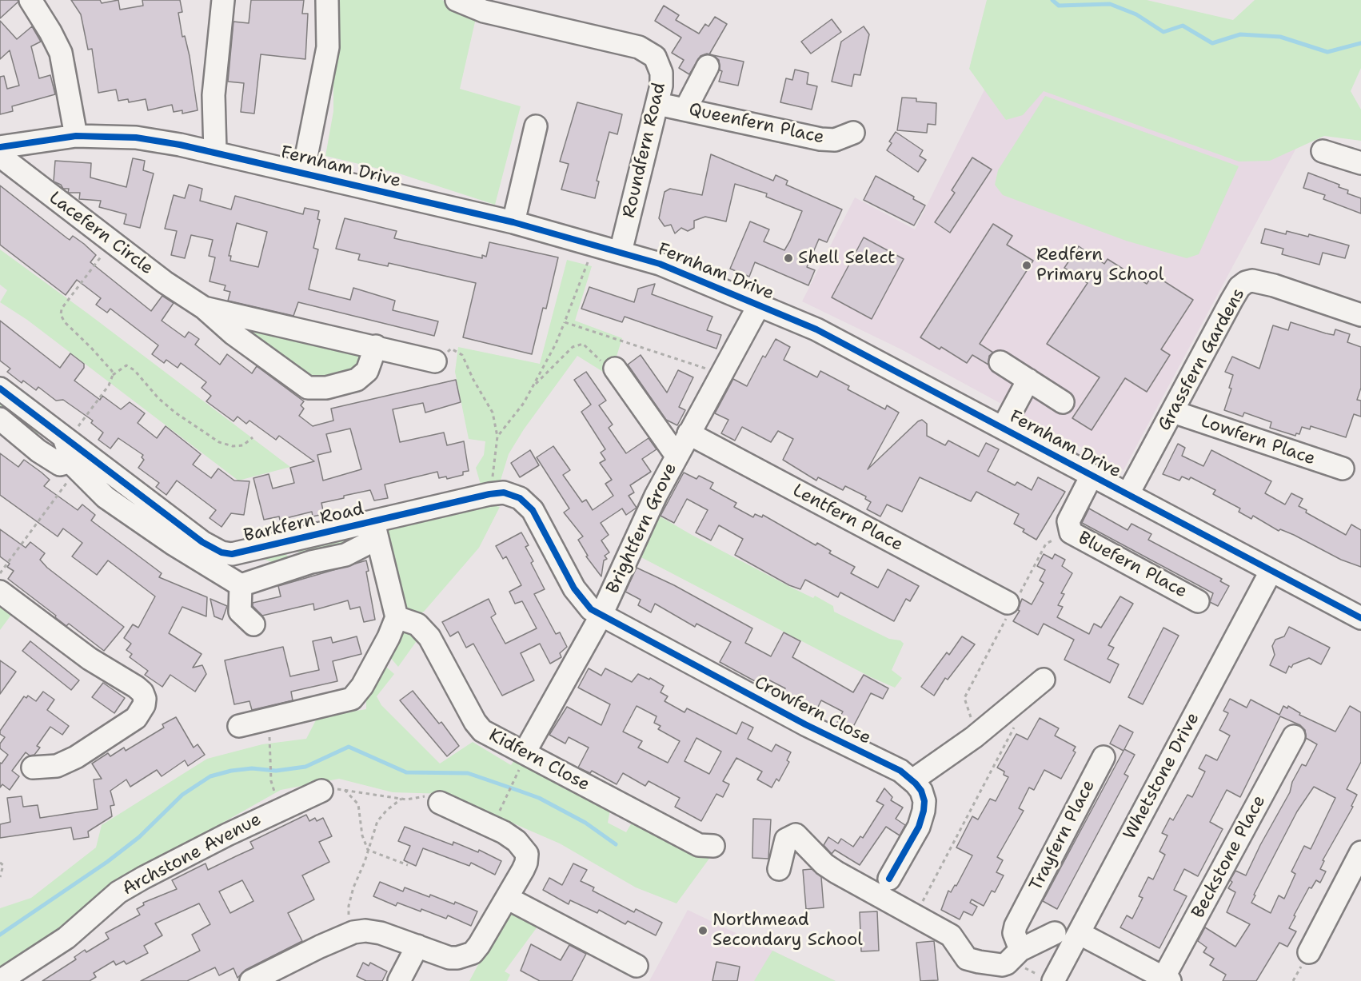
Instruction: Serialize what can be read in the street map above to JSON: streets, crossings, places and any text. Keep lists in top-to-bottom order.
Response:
{
  "streets": {
    "street": [
      "Queenfern Place",
      "Roundfern Road",
      "Fernham Drive",
      "Lacefern Circle",
      "Grassfern Gardens",
      "Lowfern Place",
      "Lentfern Place",
      "Barkfern Road",
      "Brightfern Grove",
      "Bluefern Place",
      "Crowfern Close",
      "Kidfern Close",
      "Whetstone Drive",
      "Trayfern Place",
      "Archstone Avenue",
      "Beckstone Place"
    ]
  },
  "crossings": [
    ["Queenfern Place", "Roundfern Road"],
    ["Roundfern Road", "Fernham Drive"],
    ["Fernham Drive", "Grassfern Gardens"],
    ["Fernham Drive", "Brightfern Grove"],
    ["Fernham Drive", "Bluefern Place"],
    ["Fernham Drive", "Whetstone Drive"],
    ["Grassfern Gardens", "Lowfern Place"],
    ["Lentfern Place", "Brightfern Grove"],
    ["Barkfern Road", "Brightfern Grove"],
    ["Barkfern Road", "Crowfern Close"],
    ["Brightfern Grove", "Crowfern Close"],
    ["Brightfern Grove", "Kidfern Close"],
    ["Whetstone Drive", "Beckstone Place"]
  ],
  "places": ["Shell Select", "Redfern Primary School", "Northmead Secondary School"]
}
